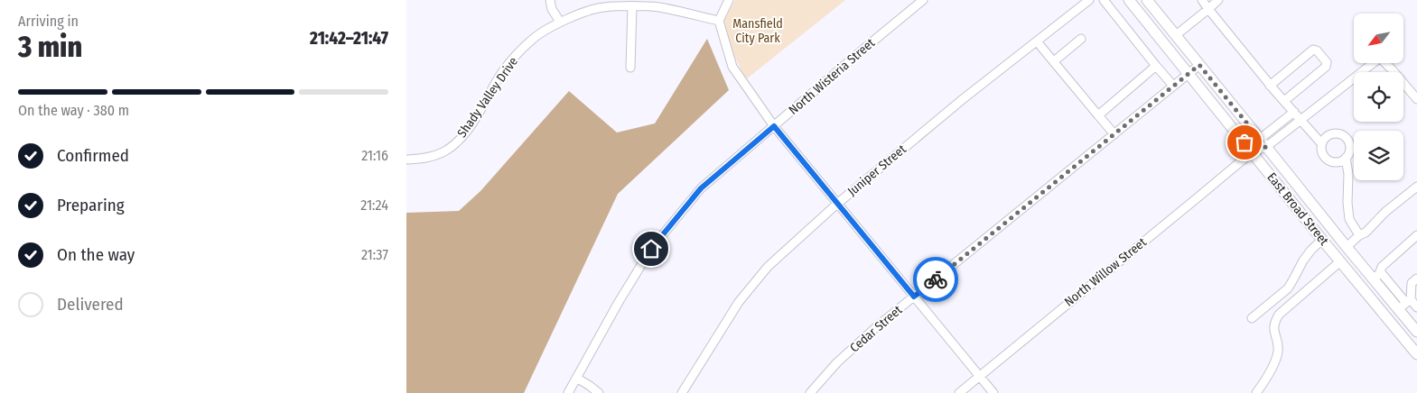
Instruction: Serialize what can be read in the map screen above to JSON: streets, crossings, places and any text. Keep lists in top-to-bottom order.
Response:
{
  "streets": {
    "main road": ["East Broad Street"],
    "street": [
      "North Wisteria Street",
      "Shady Valley Drive",
      "Juniper Street",
      "North Willow Street",
      "Cedar Street"
    ]
  },
  "crossings": [
    ["East Broad Street", "North Willow Street"],
    ["East Broad Street", "Cedar Street"]
  ],
  "parks": ["Mansfield City Park"],
  "north": "bottom left",
  "page": {
    "heading": ["3 min", "Arriving in", "21:42–21:47"],
    "bar": "On the way · 380 m",
    "list": [
      ["Confirmed", "21:16"],
      ["Preparing", "21:24"],
      ["On the way", "21:37"],
      "Delivered"
    ]
  }
}
